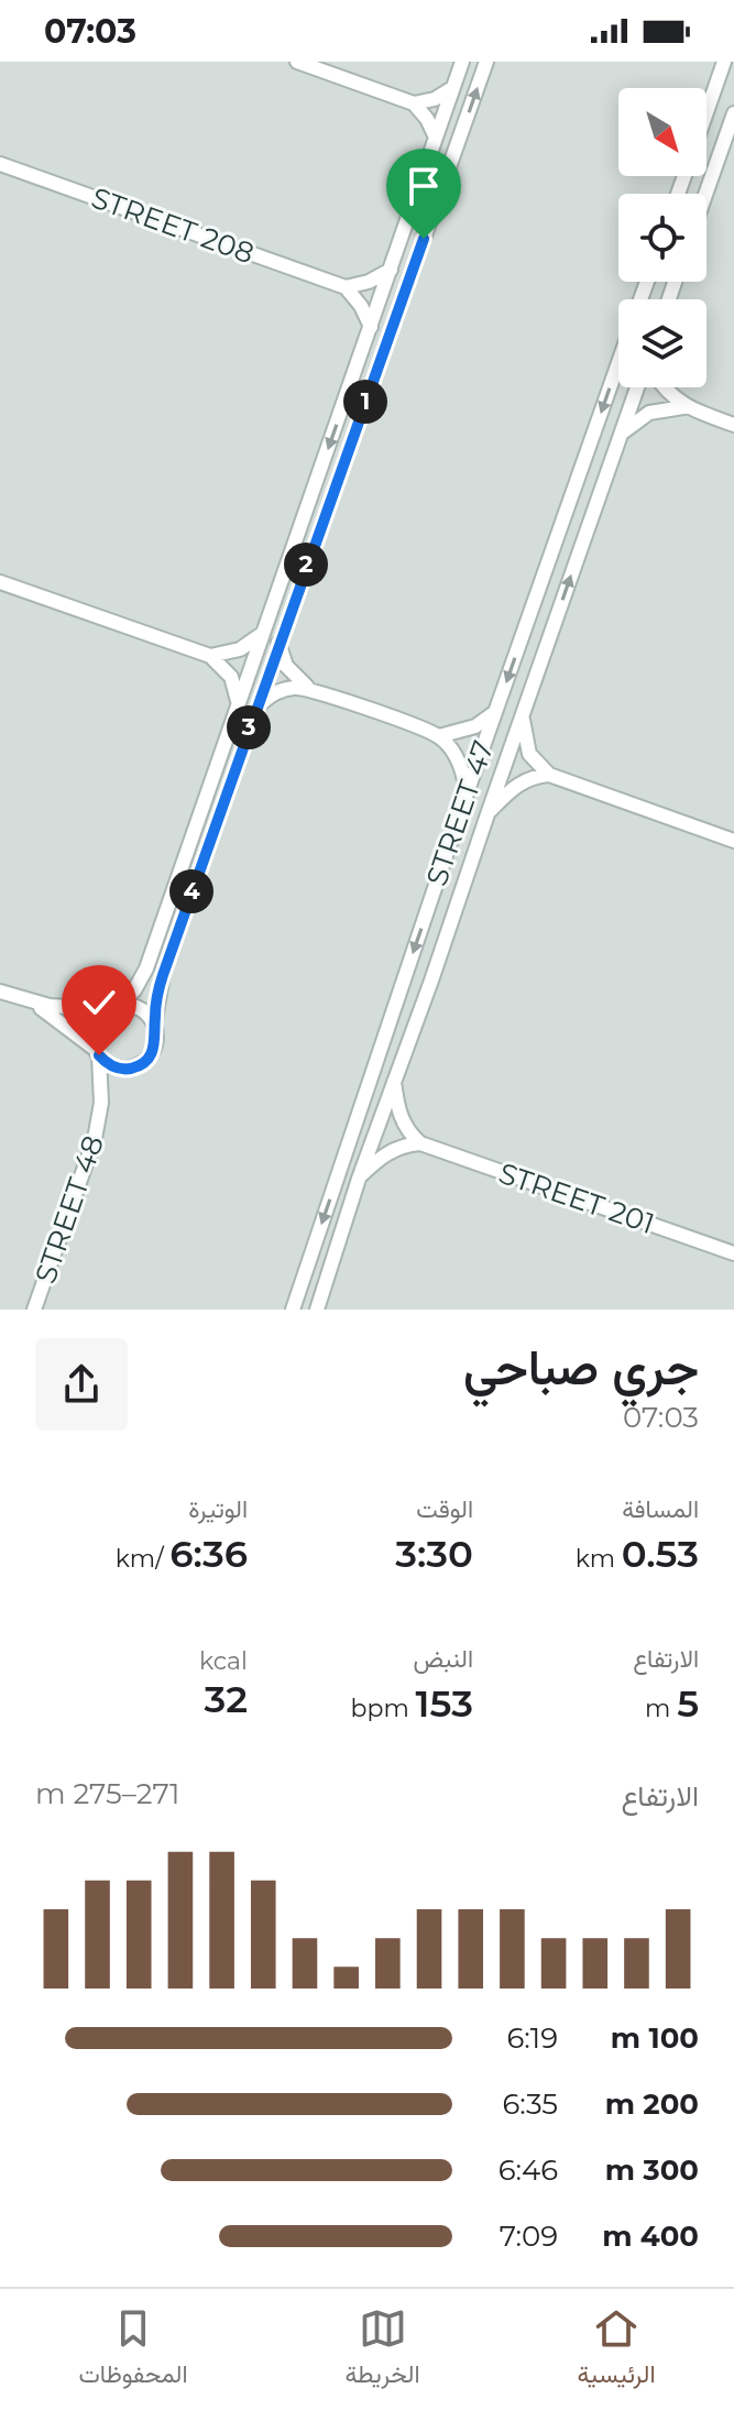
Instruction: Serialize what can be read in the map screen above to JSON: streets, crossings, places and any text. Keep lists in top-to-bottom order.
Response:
{
  "streets": {
    "street": [
      "STREET 208",
      "STREET 47",
      "STREET 201",
      "STREET 48"
    ]
  },
  "north": "bottom right",
  "page": {
    "status": "07:03",
    "pins": [
      "1",
      "2",
      "3",
      "4"
    ],
    "heading": ["جري صباحي", "07:03"],
    "stats": [
      ["المسافة", "0.53 km"],
      ["الوقت", "3:30"],
      ["الوتيرة", "6:36 /km"],
      ["الارتفاع", "5 m"],
      ["النبض", "153 bpm"],
      ["kcal", "32"]
    ],
    "chart": ["الارتفاع", "271–275 m"],
    "list": [
      {
        "name": "100 m",
        "note": "6:19"
      },
      {
        "name": "200 m",
        "note": "6:35"
      },
      {
        "name": "300 m",
        "note": "6:46"
      },
      {
        "name": "400 m",
        "note": "7:09"
      }
    ],
    "tabs": ["الرئيسية", "الخريطة", "المحفوظات"]
  }
}
